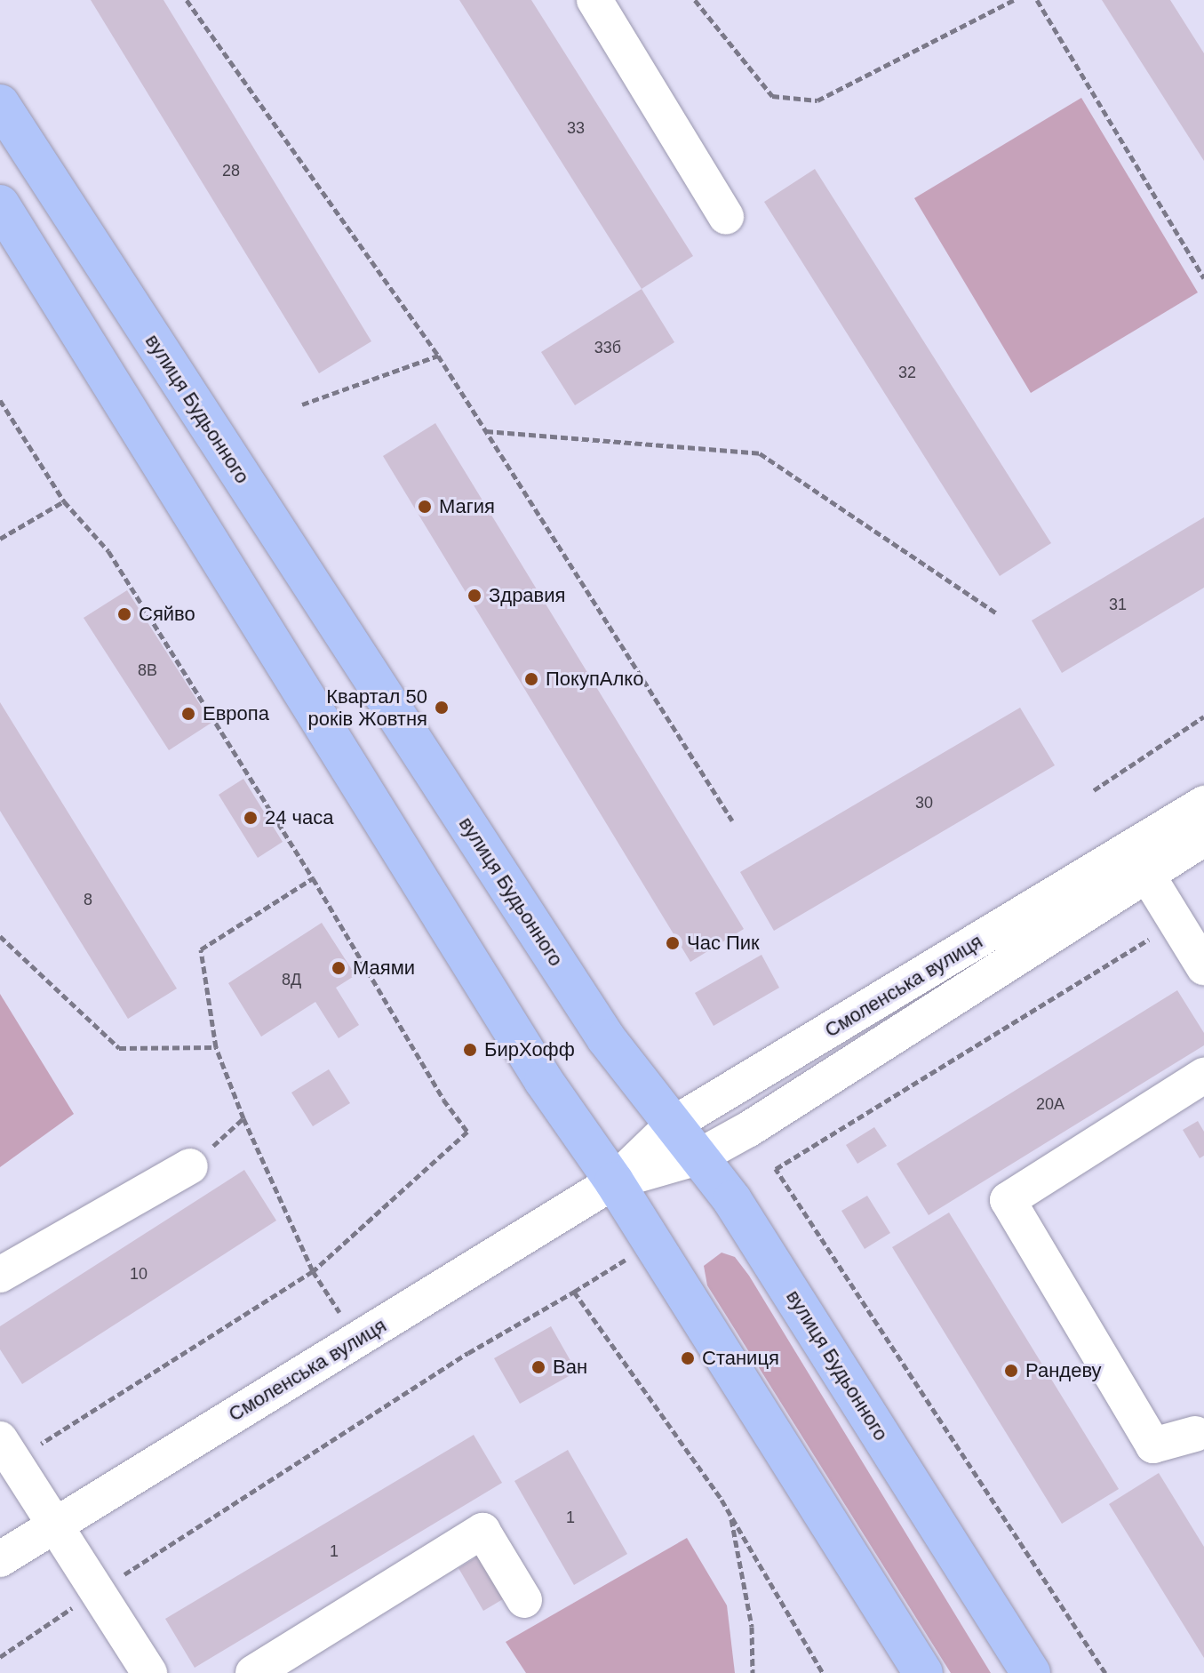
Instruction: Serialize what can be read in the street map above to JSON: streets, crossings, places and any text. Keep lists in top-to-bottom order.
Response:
{
  "streets": {
    "main road": ["вулиця Будьонного"],
    "street": ["Смоленська вулиця"]
  },
  "crossings": [
    ["вулиця Будьонного", "Смоленська вулиця"]
  ],
  "places": [
    "Магия",
    "Здравия",
    "Сяйво",
    "ПокупАлко",
    "Квартал 50 років Жовтня",
    "Европа",
    "24 часа",
    "Час Пик",
    "Маями",
    "БирХофф",
    "Станиця",
    "Ван",
    "Рандеву"
  ],
  "house_numbers": [
    "33",
    "28",
    "33б",
    "32",
    "31",
    "8В",
    "30",
    "8",
    "8Д",
    "20А",
    "10",
    "1",
    "1"
  ]
}
